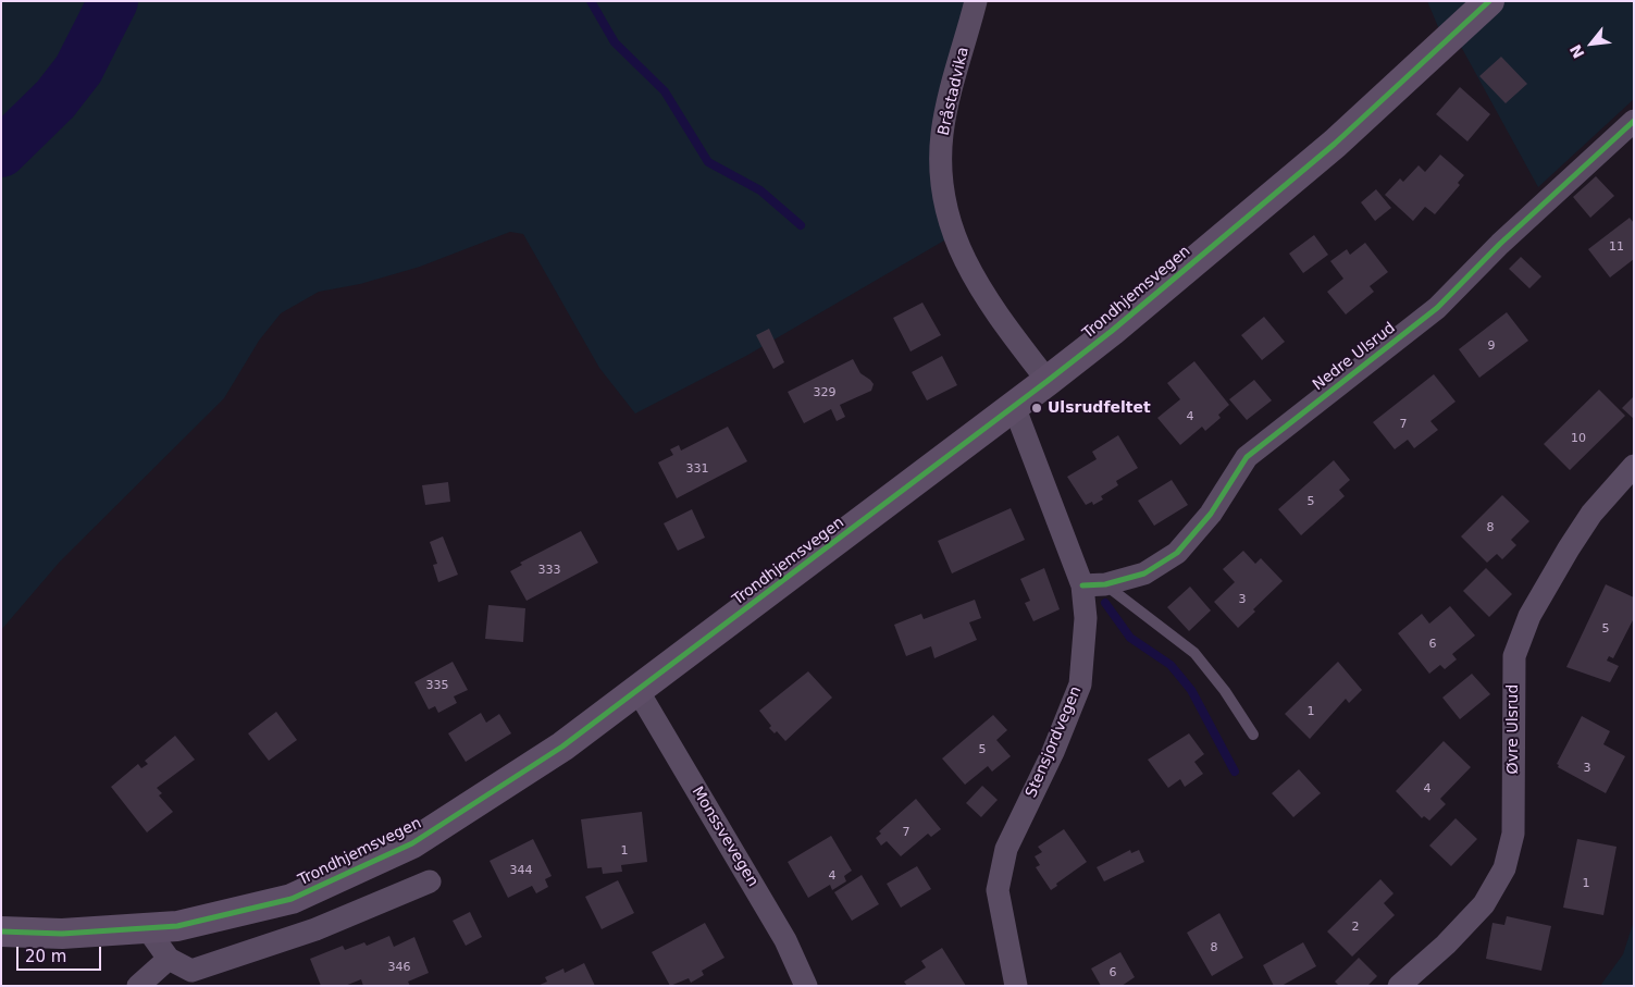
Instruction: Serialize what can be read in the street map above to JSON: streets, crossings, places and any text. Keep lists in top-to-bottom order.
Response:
{
  "streets": {
    "main road": ["Trondhjemsvegen"],
    "street": [
      "Bråstadvika",
      "Nedre Ulsrud",
      "Øvre Ulsrud",
      "Stensjordvegen",
      "Monssvevegen"
    ]
  },
  "crossings": [
    ["Bråstadvika", "Trondhjemsvegen"],
    ["Trondhjemsvegen", "Stensjordvegen"],
    ["Trondhjemsvegen", "Monssvevegen"],
    ["Nedre Ulsrud", "Stensjordvegen"]
  ],
  "places": ["Ulsrudfeltet"],
  "house_numbers": [
    "11",
    "9",
    "329",
    "4",
    "7",
    "10",
    "331",
    "5",
    "8",
    "333",
    "3",
    "5",
    "6",
    "335",
    "1",
    "5",
    "3",
    "4",
    "7",
    "1",
    "344",
    "4",
    "1",
    "2",
    "8",
    "346",
    "6"
  ],
  "scale_bar": "20 m",
  "north": "bottom left"
}
